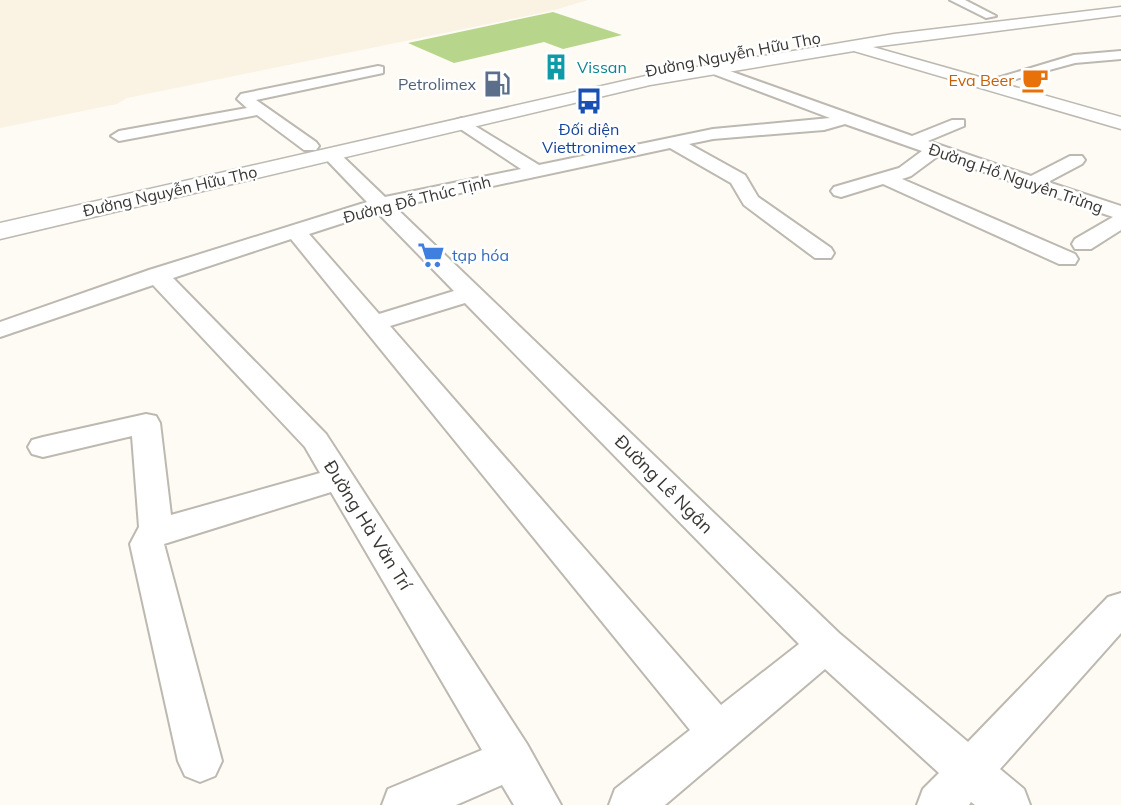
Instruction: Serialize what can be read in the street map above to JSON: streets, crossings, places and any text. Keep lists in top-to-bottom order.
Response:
{
  "streets": {
    "main road": ["Đường Nguyễn Hữu Thọ"],
    "street": [
      "Đường Hồ Nguyên Trừng",
      "Đường Đỗ Thúc Tịnh",
      "Đường Lê Ngân",
      "Đường Hà Văn Trí"
    ]
  },
  "crossings": [
    ["Đường Nguyễn Hữu Thọ", "Đường Hồ Nguyên Trừng"],
    ["Đường Nguyễn Hữu Thọ", "Đường Lê Ngân"],
    ["Đường Hồ Nguyên Trừng", "Đường Đỗ Thúc Tịnh"],
    ["Đường Đỗ Thúc Tịnh", "Đường Lê Ngân"],
    ["Đường Đỗ Thúc Tịnh", "Đường Hà Văn Trí"]
  ],
  "places": {
    "building": ["Vissan"],
    "cafe": ["Eva Beer"],
    "fuel station": ["Petrolimex"],
    "bus stop": ["Đối diện Viettronimex"],
    "supermarket": ["tạp hóa"]
  }
}
